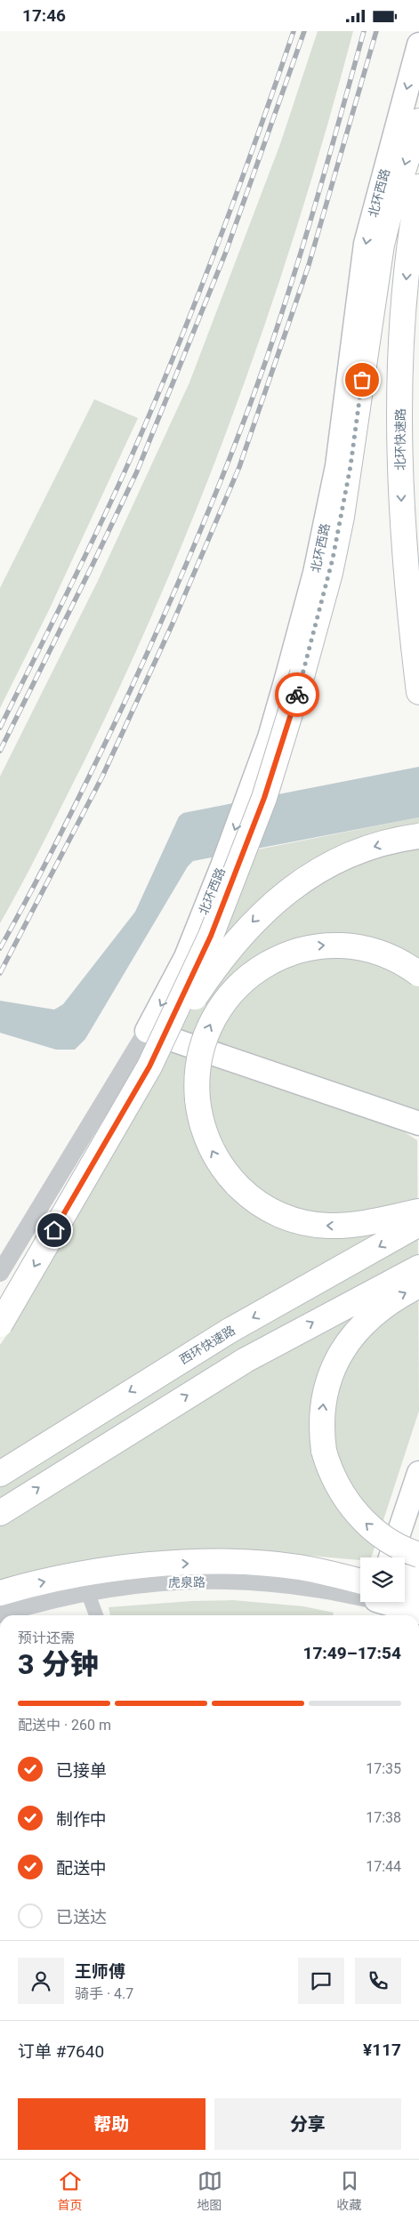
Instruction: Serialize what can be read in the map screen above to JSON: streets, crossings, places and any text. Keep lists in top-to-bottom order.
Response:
{
  "streets": {
    "highway": ["北环快速路", "西环快速路"],
    "main road": ["北环西路"],
    "street": ["虎泉路"]
  },
  "one_way": ["北环西路"],
  "page": {
    "status": "17:46",
    "heading": ["3 分钟", "预计还需", "17:49–17:54"],
    "panel": [
      "王师傅",
      "骑手 · 4.7",
      "订单 #7640",
      "¥117"
    ],
    "bar": "配送中 · 260 m",
    "list": [
      ["已接单", "17:35"],
      ["制作中", "17:38"],
      ["配送中", "17:44"],
      "已送达"
    ],
    "buttons": ["帮助", "分享"],
    "tabs": ["首页", "地图", "收藏"]
  }
}
